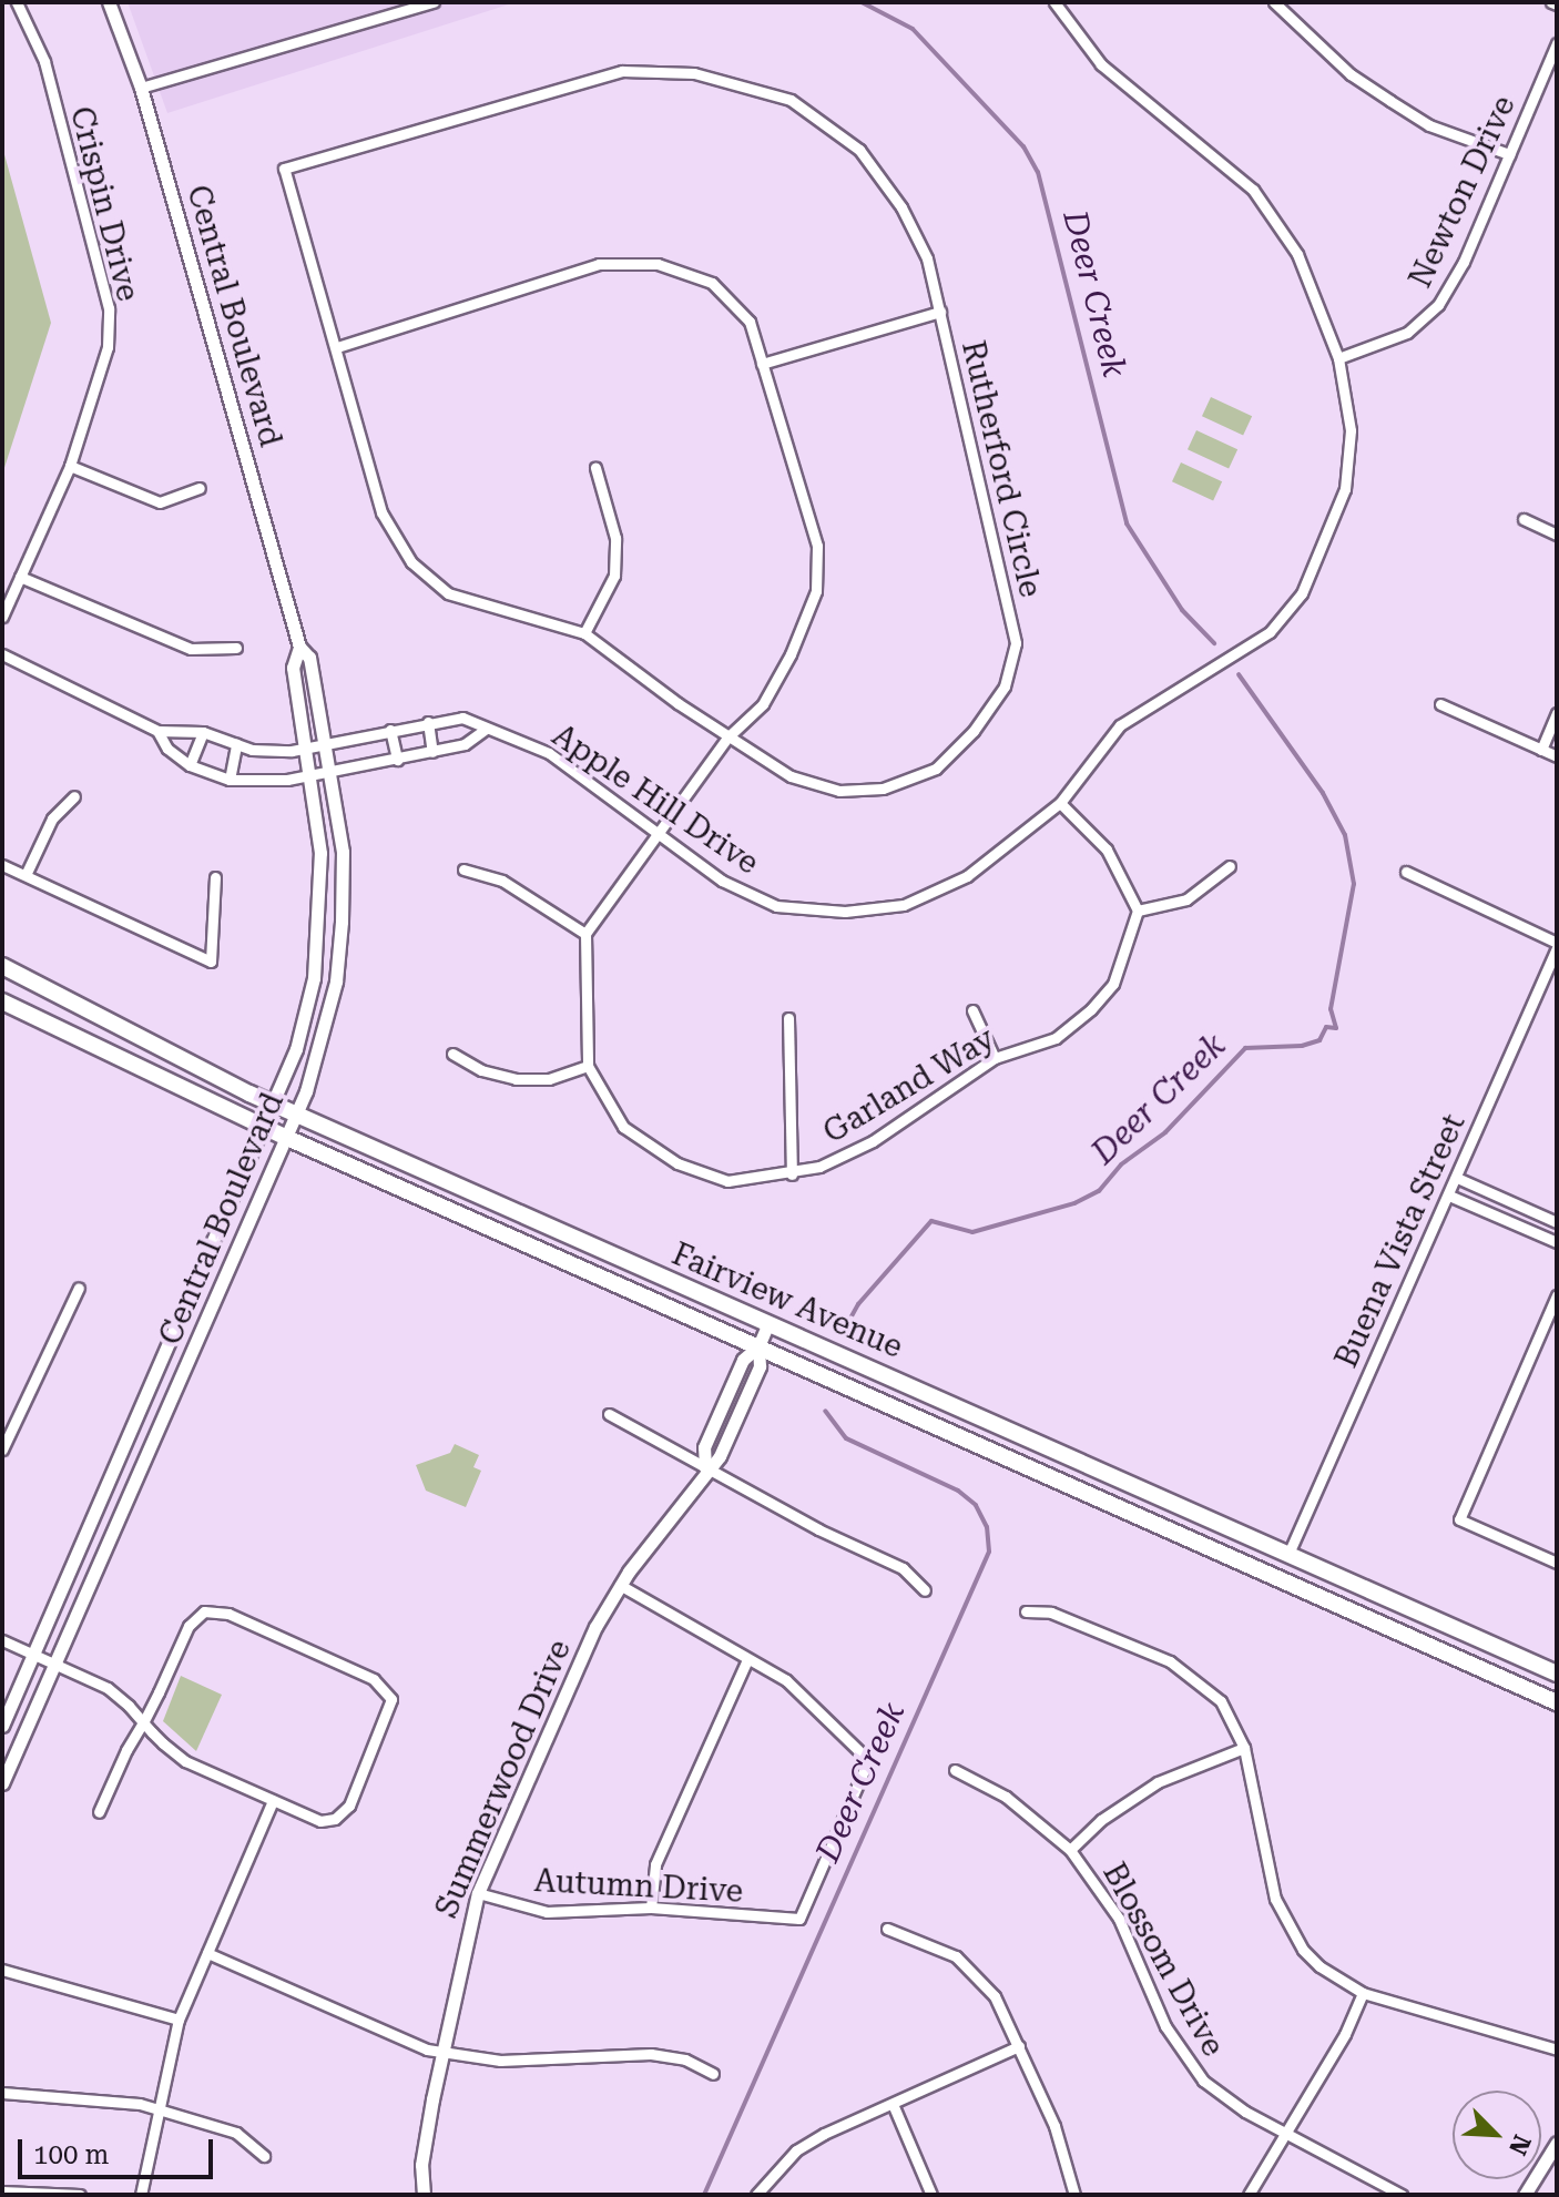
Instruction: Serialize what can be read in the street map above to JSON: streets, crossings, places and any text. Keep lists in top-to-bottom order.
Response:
{
  "streets": {
    "main road": ["Fairview Avenue"],
    "street": [
      "Newton Drive",
      "Crispin Drive",
      "Central Boulevard",
      "Rutherford Circle",
      "Apple Hill Drive",
      "Garland Way",
      "Buena Vista Street",
      "Summerwood Drive",
      "Autumn Drive",
      "Blossom Drive"
    ]
  },
  "crossings": [
    ["Newton Drive", "Apple Hill Drive"],
    ["Central Boulevard", "Apple Hill Drive"],
    ["Central Boulevard", "Fairview Avenue"],
    ["Buena Vista Street", "Fairview Avenue"],
    ["Fairview Avenue", "Summerwood Drive"],
    ["Summerwood Drive", "Autumn Drive"]
  ],
  "water": ["Deer Creek"],
  "scale_bar": "100 m",
  "north": "bottom right"
}
